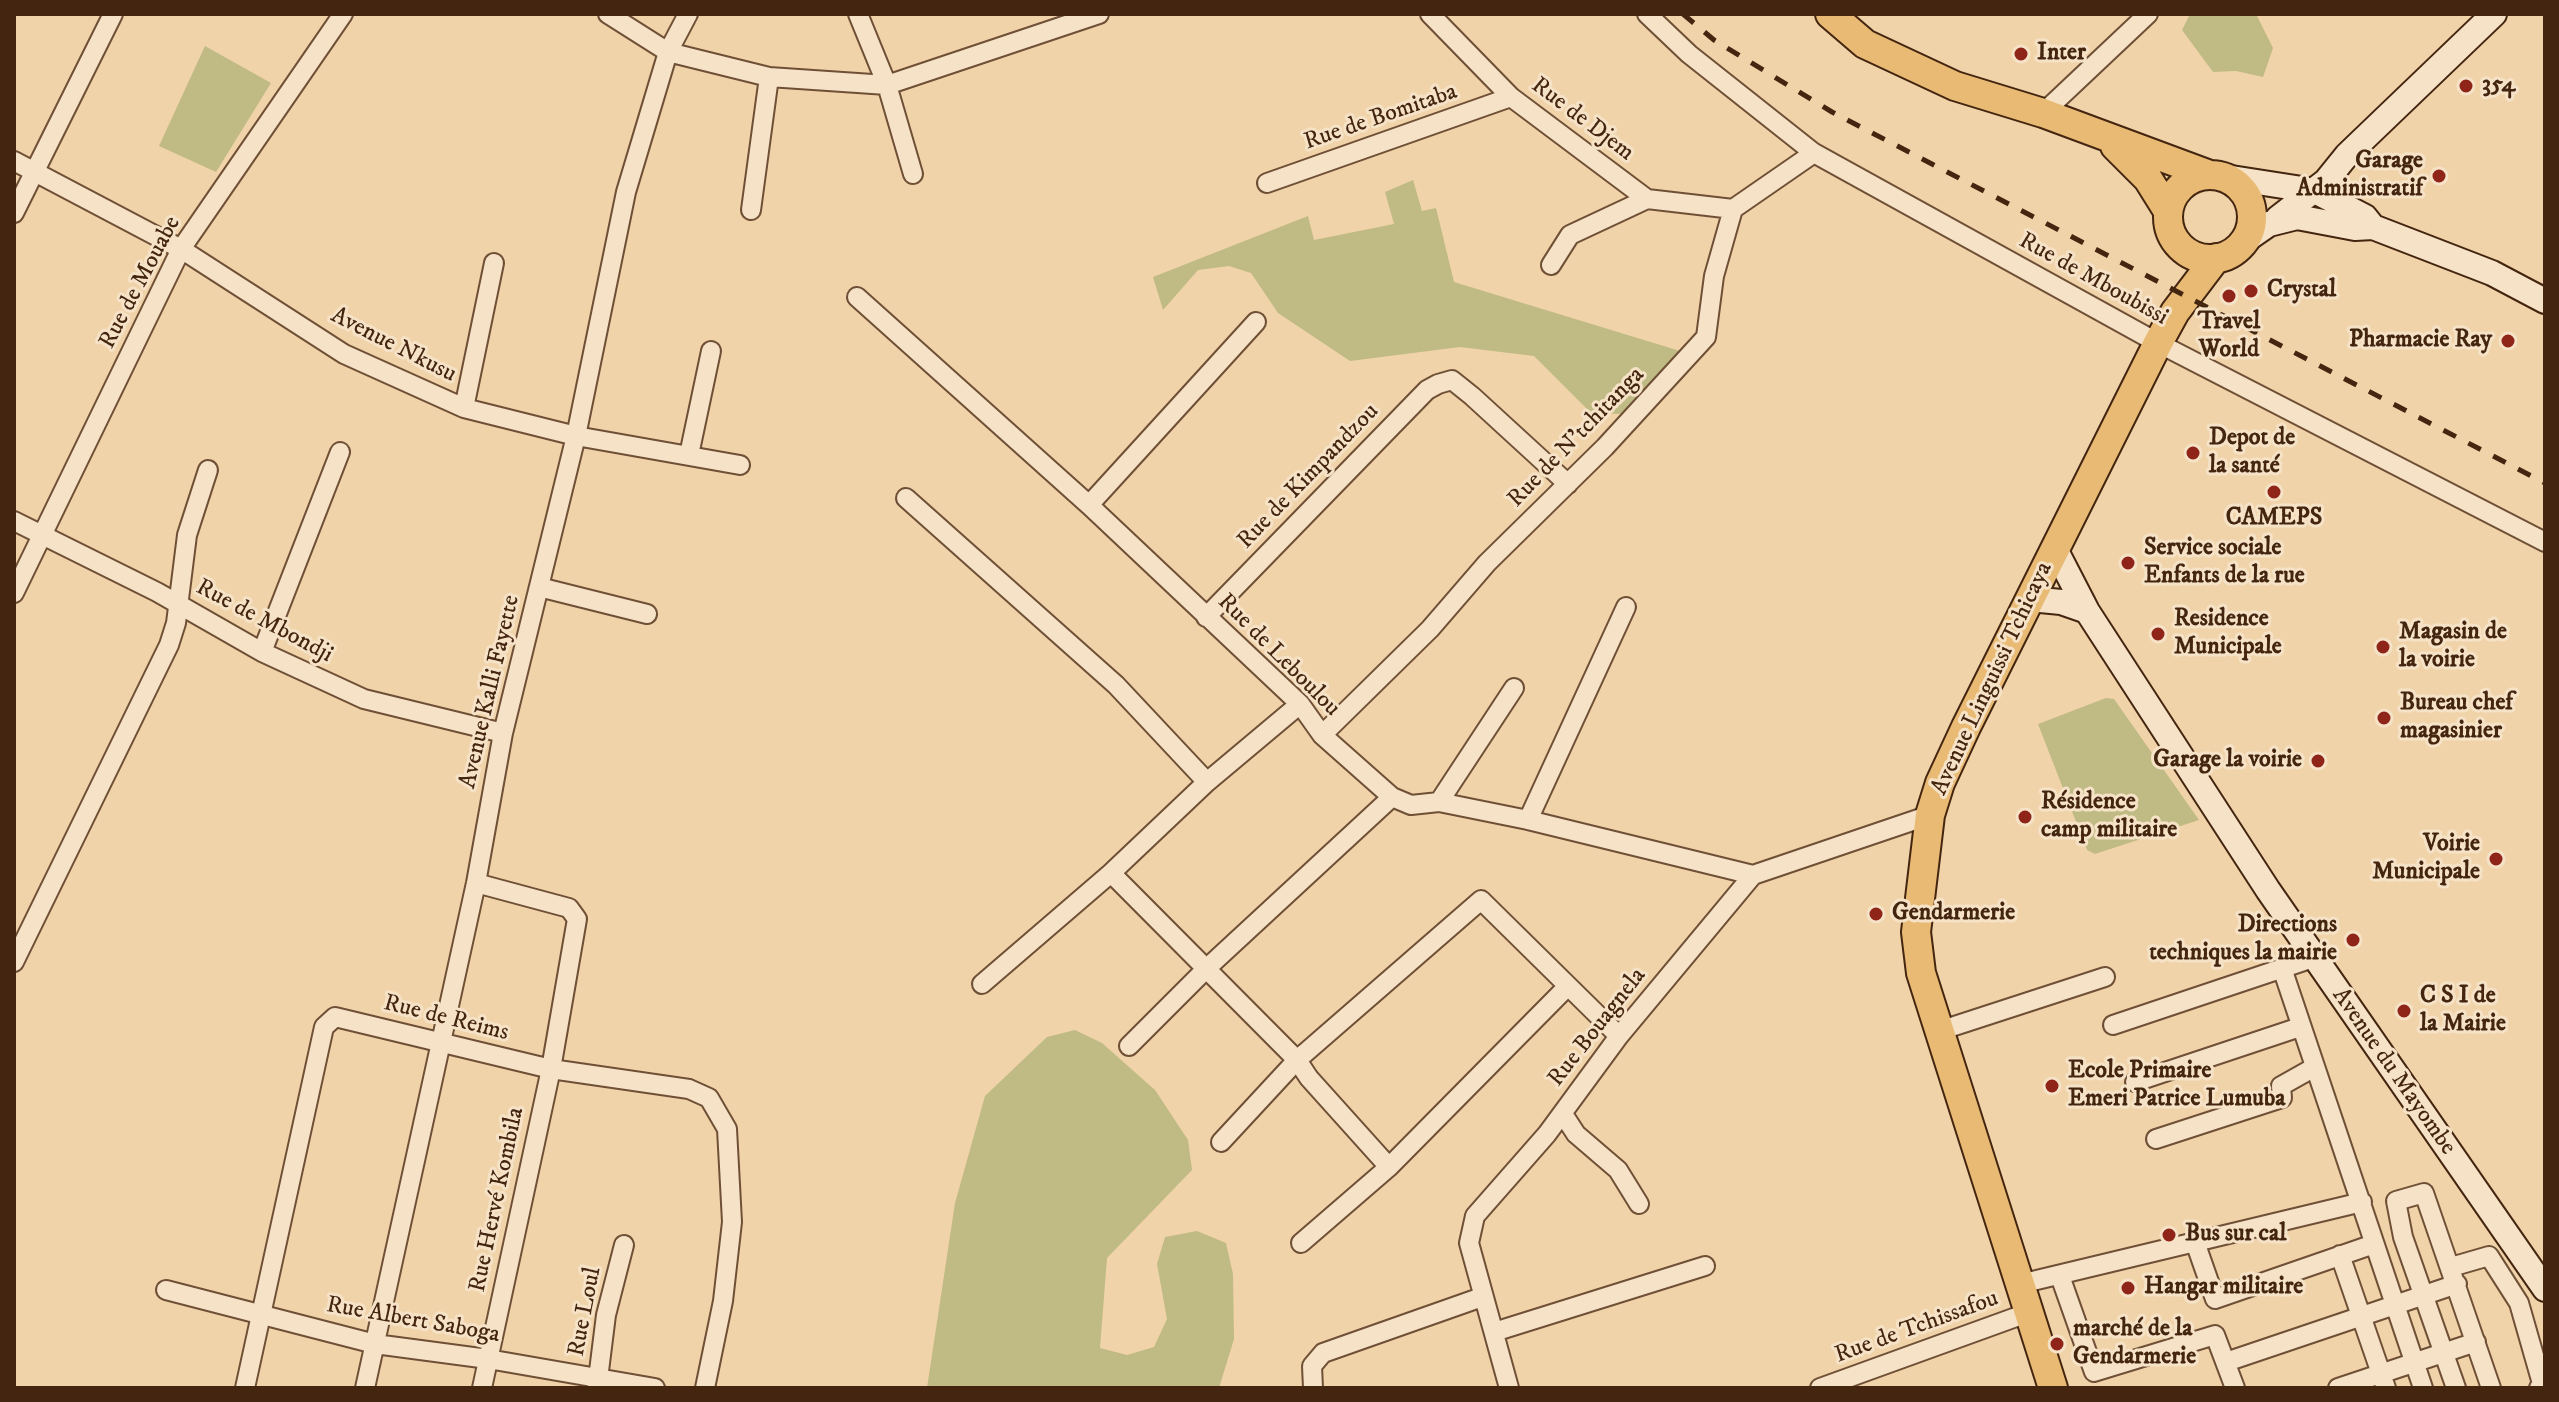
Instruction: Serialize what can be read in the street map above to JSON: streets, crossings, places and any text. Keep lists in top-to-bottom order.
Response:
{
  "streets": {
    "main road": ["Avenue Linguissi Tchicaya"],
    "street": [
      "Rue de Bomitaba",
      "Rue de Djem",
      "Rue de Mboubissi",
      "Rue de Mouabe",
      "Avenue Nkusu",
      "Rue de N'tchitanga",
      "Rue de Kimpandzou",
      "Rue de Mbondji",
      "Rue de Leboulou",
      "Avenue Kalli Fayette",
      "Rue de Reims",
      "Rue Bouagnela",
      "Avenue du Mayombe",
      "Rue Hervé Kombila",
      "Rue Loul",
      "Rue Albert Saboga",
      "Rue de Tchissafou"
    ]
  },
  "crossings": [
    ["Rue de Bomitaba", "Rue de Djem"],
    ["Rue de Mboubissi", "Avenue Linguissi Tchicaya"],
    ["Rue de Mouabe", "Avenue Nkusu"],
    ["Rue de Mouabe", "Rue de Mbondji"],
    ["Avenue Nkusu", "Avenue Kalli Fayette"],
    ["Rue de N'tchitanga", "Rue de Kimpandzou"],
    ["Rue de N'tchitanga", "Rue de Leboulou"],
    ["Rue de Kimpandzou", "Rue de Leboulou"],
    ["Rue de Mbondji", "Avenue Kalli Fayette"],
    ["Avenue Linguissi Tchicaya", "Avenue du Mayombe"],
    ["Avenue Linguissi Tchicaya", "Rue de Tchissafou"],
    ["Avenue Kalli Fayette", "Rue de Reims"],
    ["Avenue Kalli Fayette", "Rue Hervé Kombila"],
    ["Avenue Kalli Fayette", "Rue Albert Saboga"],
    ["Rue de Reims", "Rue Hervé Kombila"],
    ["Rue de Reims", "Rue Albert Saboga"],
    ["Rue Hervé Kombila", "Rue Albert Saboga"],
    ["Rue Loul", "Rue Albert Saboga"]
  ],
  "places": [
    "Inter",
    "354",
    "Garage Administratif",
    "Crystal",
    "Travel World",
    "Pharmacie Ray",
    "Depot de la santé",
    "CAMEPS",
    "Service sociale Enfants de la rue",
    "Residence Municipale",
    "Magasin de la voirie",
    "Bureau chef magasinier",
    "Garage la voirie",
    "Résidence camp militaire",
    "Voirie Municipale",
    "Gendarmerie",
    "Directions techniques la mairie",
    "C S I de la Mairie",
    "Ecole Primaire Emeri Patrice Lumuba",
    "Bus sur cal",
    "Hangar militaire",
    "marché de la Gendarmerie"
  ]
}
